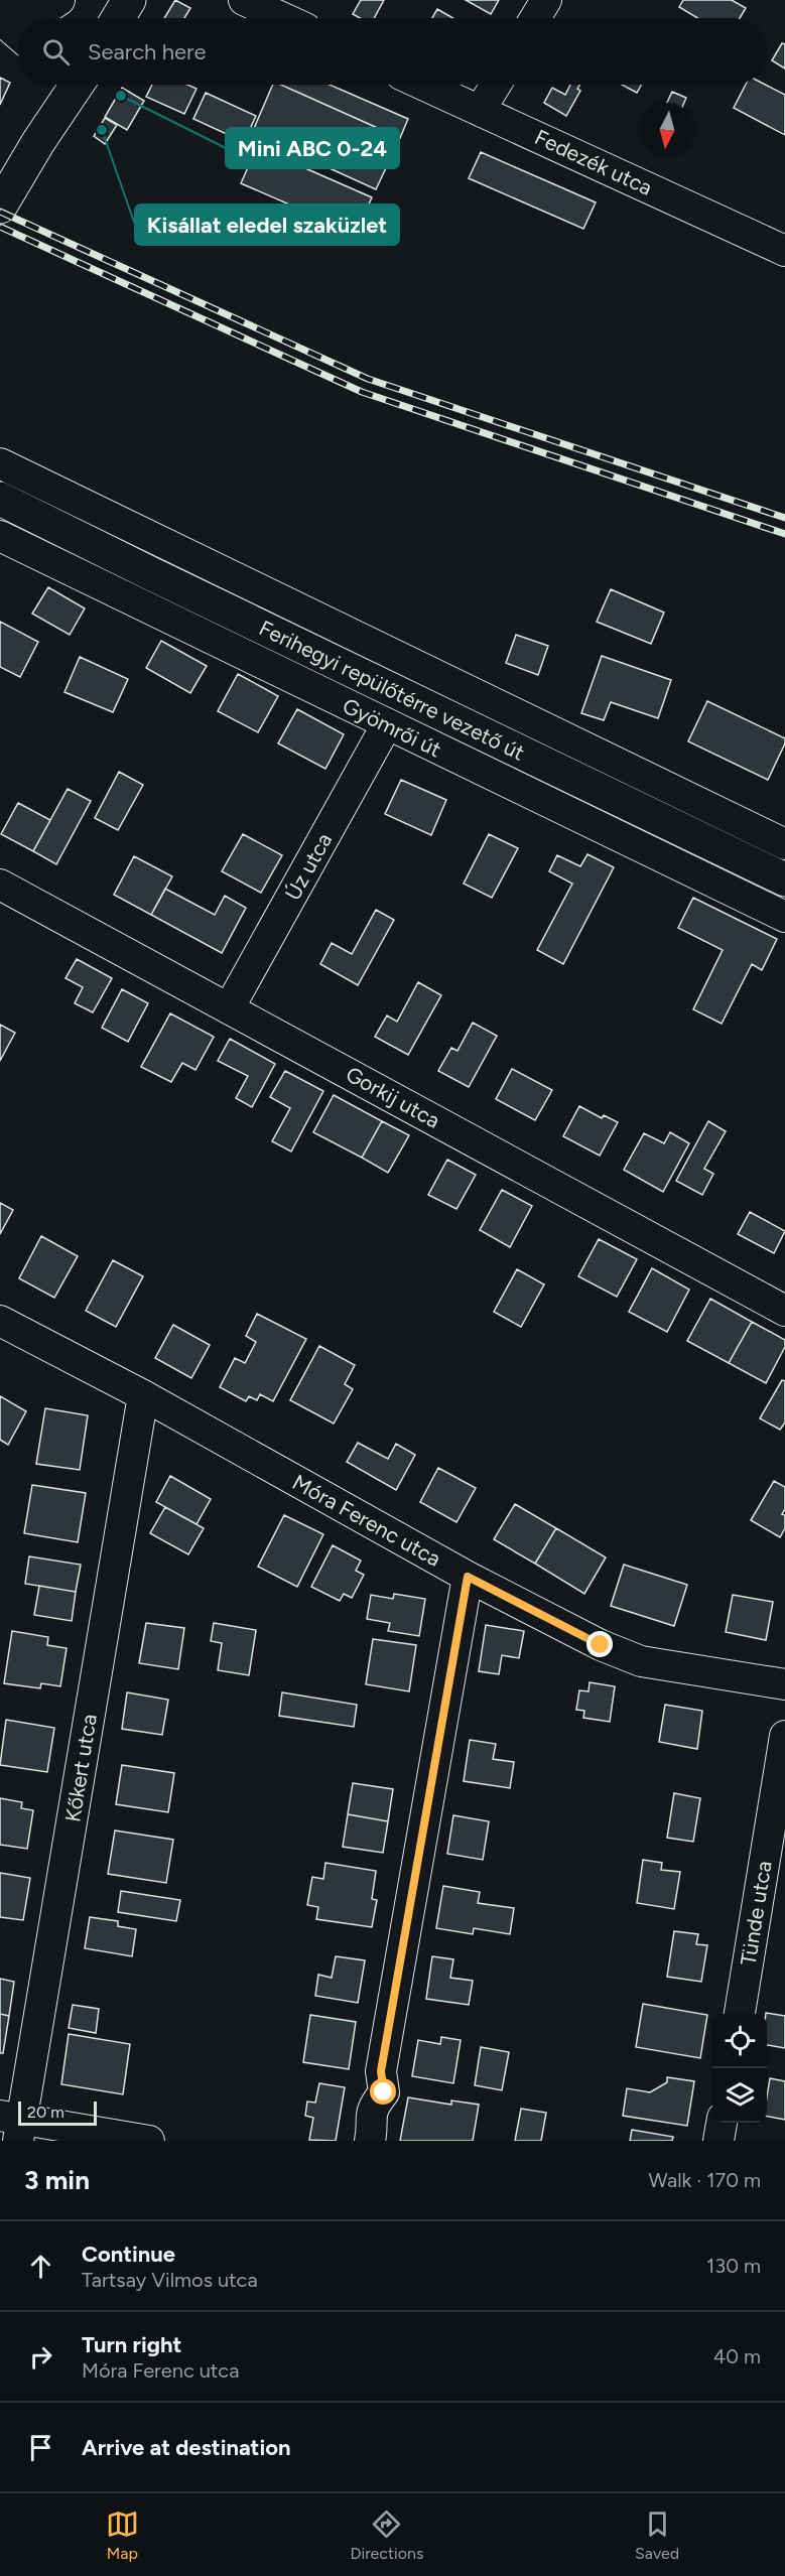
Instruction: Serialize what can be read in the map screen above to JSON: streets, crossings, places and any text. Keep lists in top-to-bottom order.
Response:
{
  "streets": {
    "main road": ["Ferihegyi repülőtérre vezető út"],
    "street": [
      "Fedezék utca",
      "Gyömrői út",
      "Úz utca",
      "Gorkij utca",
      "Móra Ferenc utca",
      "Kőkert utca",
      "Tünde utca"
    ]
  },
  "crossings": [
    ["Gyömrői út", "Úz utca"],
    ["Úz utca", "Gorkij utca"],
    ["Móra Ferenc utca", "Kőkert utca"]
  ],
  "places": ["Mini ABC 0-24", "Kisállat eledel szaküzlet"],
  "scale_bar": "20 m",
  "north": "bottom",
  "page": {
    "search": "Search here",
    "scale": "20 m",
    "heading": ["3 min", "Walk · 170 m"],
    "list": [
      ["Continue", "Tartsay Vilmos utca", "130 m"],
      ["Turn right", "Móra Ferenc utca", "40 m"],
      "Arrive at destination"
    ],
    "nav": ["Map", "Directions", "Saved"]
  }
}
